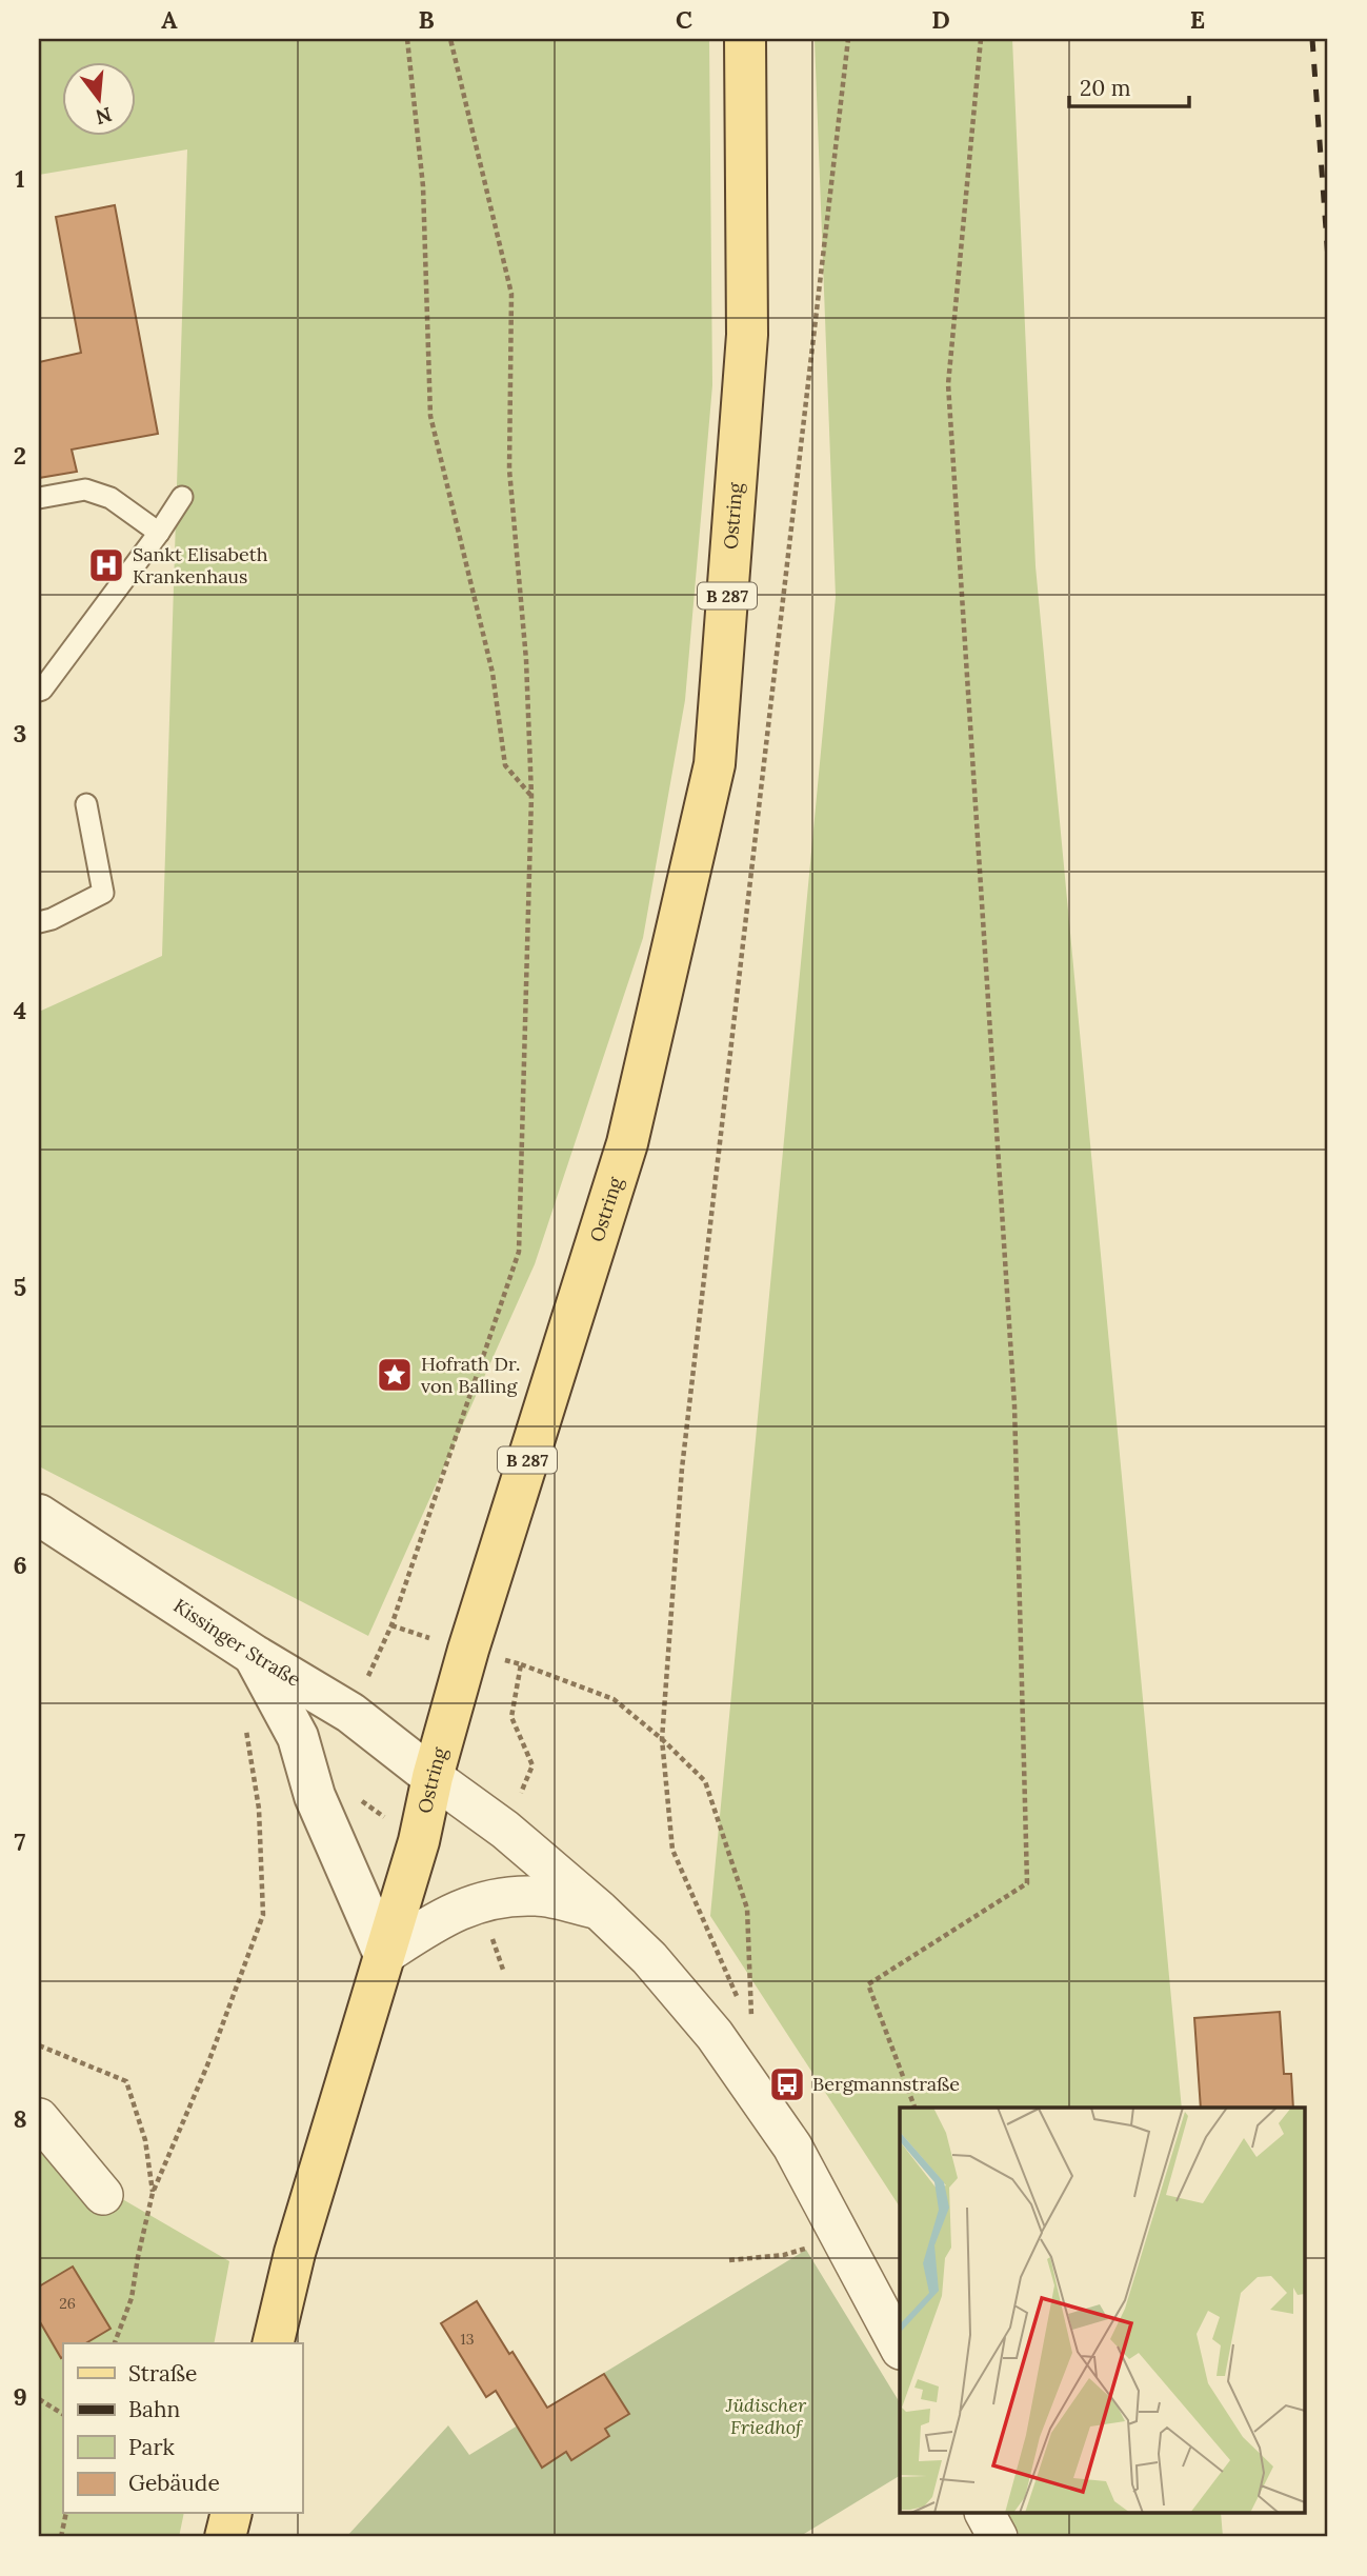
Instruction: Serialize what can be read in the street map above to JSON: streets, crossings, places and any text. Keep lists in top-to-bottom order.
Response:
{
  "streets": {
    "main road": ["Ostring", "B 287"],
    "street": ["Kissinger Straße"]
  },
  "crossings": [
    ["Ostring", "Kissinger Straße"]
  ],
  "parks": ["Jüdischer Friedhof"],
  "places": {
    "hospital": ["Sankt Elisabeth Krankenhaus"],
    "place": ["Hofrath Dr. von Balling"],
    "bus stop": ["Bergmannstraße"]
  },
  "house_numbers": ["26", "13"],
  "legend": [
    "Straße",
    "Bahn",
    "Park",
    "Gebäude"
  ],
  "scale_bar": "20 m",
  "north": "bottom",
  "grid": {
    "columns": [
      "A",
      "B",
      "C",
      "D",
      "E"
    ],
    "rows": [
      "1",
      "2",
      "3",
      "4",
      "5",
      "6",
      "7",
      "8",
      "9"
    ]
  }
}
